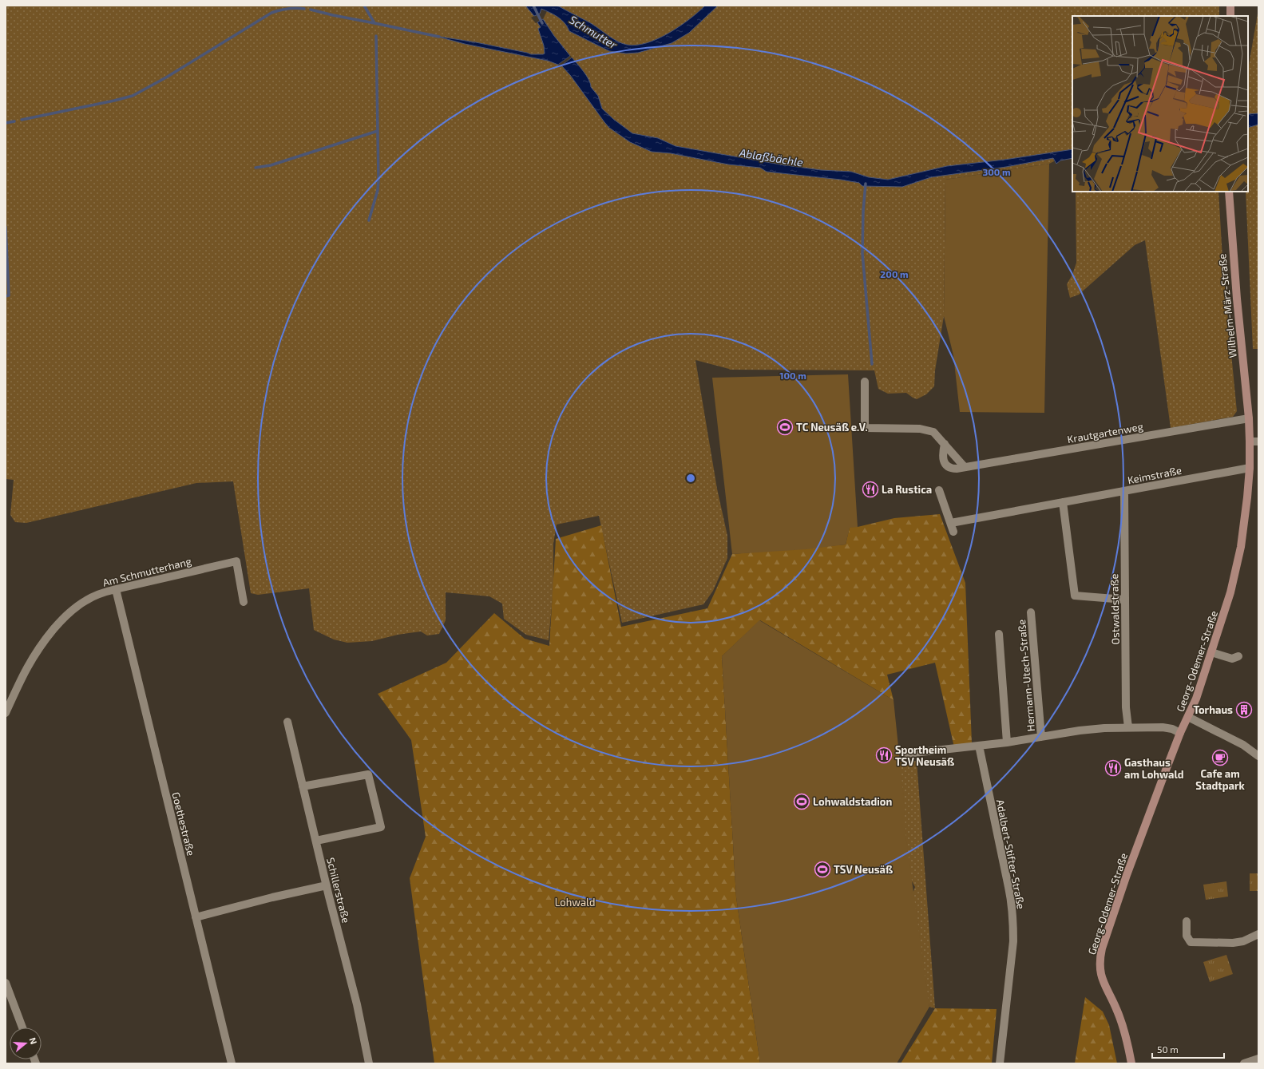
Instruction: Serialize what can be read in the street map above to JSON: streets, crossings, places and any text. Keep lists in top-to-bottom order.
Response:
{
  "streets": {
    "street": [
      "Wilhelm-März-Straße",
      "Krautgartenweg",
      "Keimstraße",
      "Am Schmutterhang",
      "Ostwaldstraße",
      "Georg-Odemer-Straße",
      "Hermann-Utech-Straße",
      "Goethestraße",
      "Adalbert-Stifter-Straße",
      "Schillerstraße"
    ]
  },
  "crossings": [
    ["Wilhelm-März-Straße", "Krautgartenweg"],
    ["Wilhelm-März-Straße", "Georg-Odemer-Straße"],
    ["Krautgartenweg", "Georg-Odemer-Straße"],
    ["Keimstraße", "Ostwaldstraße"],
    ["Keimstraße", "Georg-Odemer-Straße"],
    ["Am Schmutterhang", "Goethestraße"],
    ["Ostwaldstraße", "Hermann-Utech-Straße"],
    ["Georg-Odemer-Straße", "Hermann-Utech-Straße"],
    ["Hermann-Utech-Straße", "Adalbert-Stifter-Straße"]
  ],
  "water": ["Schmutter", "Ablaßbächle"],
  "parks": ["Lohwald"],
  "places": {
    "sports": ["TC Neusäß e.V.", "Lohwaldstadion", "TSV Neusäß"],
    "restaurant": ["La Rustica", "Sportheim TSV Neusäß", "Gasthaus am Lohwald"],
    "building": ["Torhaus"],
    "cafe": ["Cafe am Stadtpark"]
  },
  "scale_bar": "50 m",
  "north": "right",
  "rings": ["300 m", "200 m", "100 m"]
}
